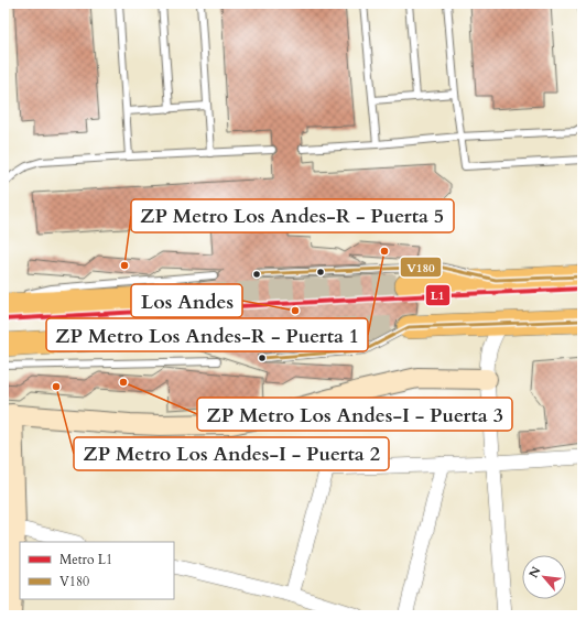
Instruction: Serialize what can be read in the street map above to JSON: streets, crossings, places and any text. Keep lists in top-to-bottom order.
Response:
{
  "places": [
    "ZP Metro Los Andes-R - Puerta 1",
    "ZP Metro Los Andes-R - Puerta 5",
    "Los Andes",
    "ZP Metro Los Andes-I - Puerta 3",
    "ZP Metro Los Andes-I - Puerta 2"
  ],
  "lines": ["transit line V180", "metro line L1"],
  "legend": ["Metro L1", "V180"],
  "north": "top left"
}
